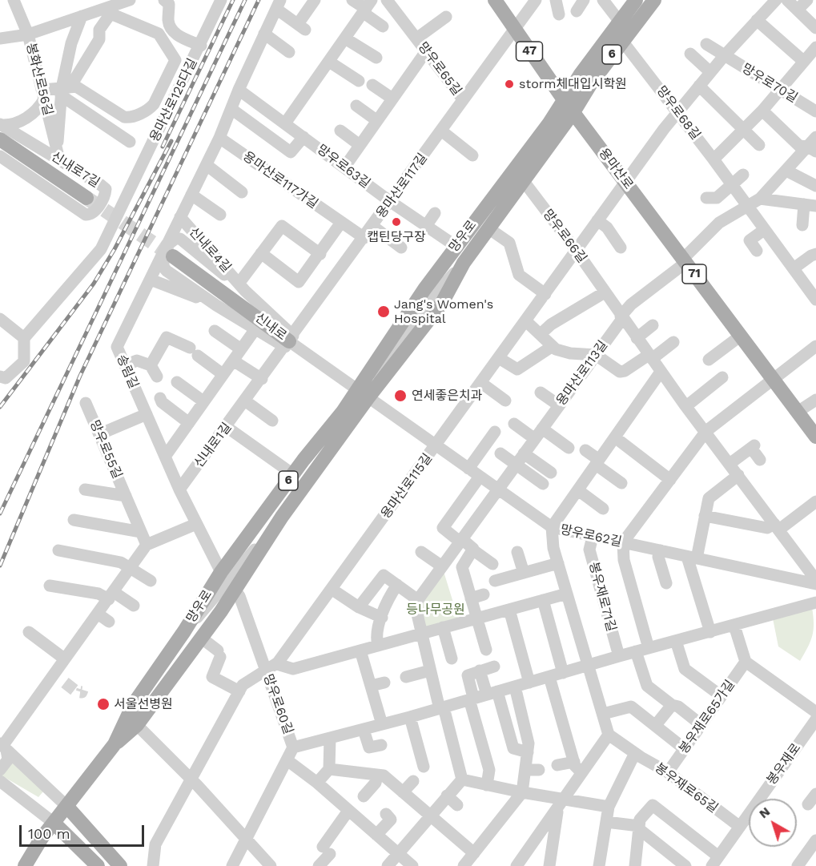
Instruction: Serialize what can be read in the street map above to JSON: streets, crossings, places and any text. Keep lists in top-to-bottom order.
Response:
{
  "streets": {
    "main road": [
      "47",
      "6",
      "용마산로",
      "망우로",
      "71",
      "신내로"
    ],
    "street": [
      "망우로65길",
      "봉화산로56길",
      "망우로70길",
      "용마산로125다길",
      "망우로68길",
      "망우로63길",
      "신내로7길",
      "용마산로117가길",
      "용마산로117길",
      "망우로66길",
      "신내로4길",
      "송림길",
      "용마산로113길",
      "신내로1길",
      "망우로55길",
      "용마산로115길",
      "망우로62길",
      "봉우재로71길",
      "망우로60길",
      "봉우재로65가길",
      "봉우재로",
      "봉우재로65길"
    ]
  },
  "crossings": [
    ["망우로65길", "용마산로117길"],
    ["봉화산로56길", "신내로7길"],
    ["망우로70길", "용마산로115길"],
    ["망우로68길", "망우로"],
    ["망우로68길", "용마산로113길"],
    ["망우로68길", "용마산로115길"],
    ["망우로63길", "용마산로117길"],
    ["망우로63길", "망우로"],
    ["망우로63길", "송림길"],
    ["용마산로", "용마산로117길"],
    ["용마산로", "망우로"],
    ["용마산로", "용마산로113길"],
    ["용마산로", "용마산로115길"],
    ["용마산로117가길", "용마산로117길"],
    ["용마산로117가길", "송림길"],
    ["용마산로117길", "신내로4길"],
    ["용마산로117길", "신내로"],
    ["용마산로117길", "신내로1길"],
    ["망우로", "망우로66길"],
    ["망우로", "신내로"],
    ["망우로", "송림길"],
    ["망우로", "용마산로115길"],
    ["망우로", "망우로62길"],
    ["망우로", "망우로60길"],
    ["망우로66길", "용마산로113길"],
    ["망우로66길", "용마산로115길"],
    ["신내로4길", "신내로"],
    ["신내로4길", "송림길"],
    ["신내로4길", "신내로1길"],
    ["신내로", "송림길"],
    ["신내로", "신내로1길"],
    ["신내로", "망우로62길"],
    ["송림길", "신내로1길"],
    ["용마산로113길", "망우로62길"],
    ["용마산로115길", "망우로62길"],
    ["용마산로115길", "망우로60길"],
    ["망우로62길", "봉우재로71길"],
    ["봉우재로65가길", "봉우재로65길"],
    ["봉우재로", "봉우재로65길"]
  ],
  "parks": ["등나무공원"],
  "places": [
    "storm체대입시학원",
    "캡틴당구장",
    "Jang's Women's Hospital",
    "연세좋은치과",
    "서울선병원"
  ],
  "scale_bar": "100 m",
  "north": "top left"
}
